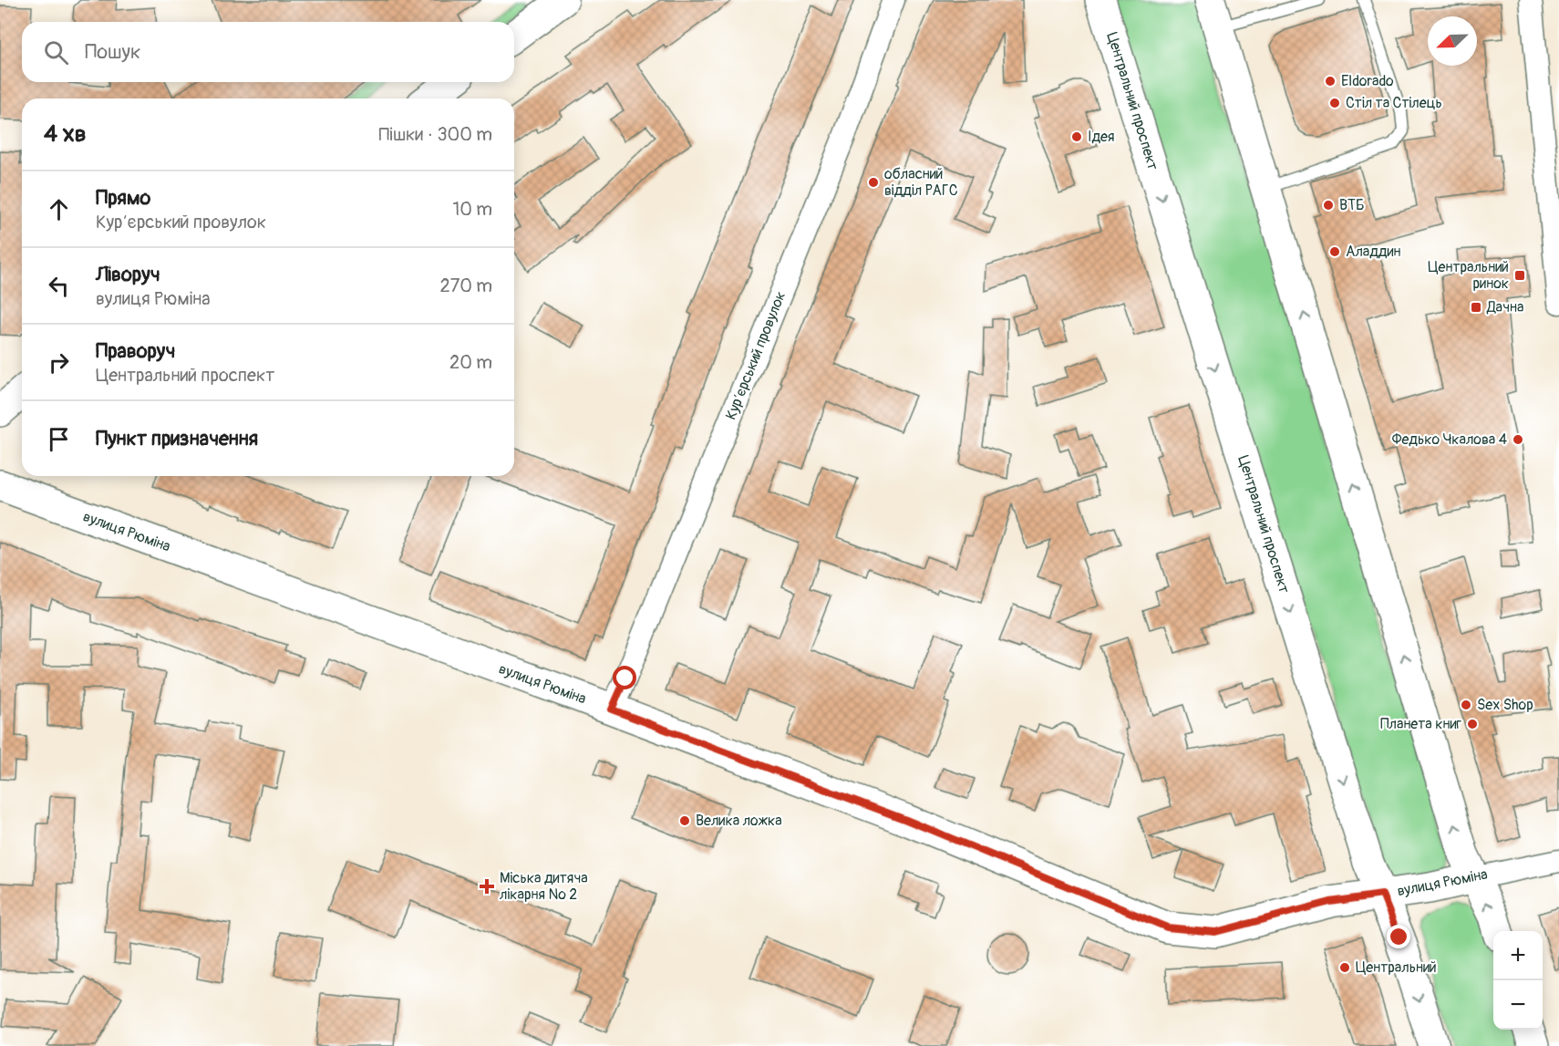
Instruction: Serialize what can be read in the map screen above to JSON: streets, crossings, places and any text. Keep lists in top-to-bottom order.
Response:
{
  "streets": {
    "main road": ["Центральний проспект", "вулиця Рюміна"],
    "street": ["Курʼєрський провулок"]
  },
  "crossings": [
    ["Центральний проспект", "вулиця Рюміна"],
    ["Курʼєрський провулок", "вулиця Рюміна"]
  ],
  "places": {
    "other": [
      "Eldorado",
      "Стіл та Стілець",
      "Ідея",
      "обласний відділ РАГС",
      "ВТБ",
      "Аладдин",
      "Федько Чкалова 4",
      "Sex Shop",
      "Планета книг",
      "Велика ложка",
      "Центральний"
    ],
    "transit": ["Центральний ринок", "Дачна"],
    "health": ["Міська дитяча лікарня № 2"]
  },
  "north": "bottom left",
  "page": {
    "search": "Пошук",
    "heading": ["4 хв", "Пішки · 300 m"],
    "list": [
      ["Прямо", "Курʼєрський провулок", "10 m"],
      ["Ліворуч", "вулиця Рюміна", "270 m"],
      ["Праворуч", "Центральний проспект", "20 m"],
      "Пункт призначення"
    ],
    "map_buttons": ["+", "−"]
  }
}
